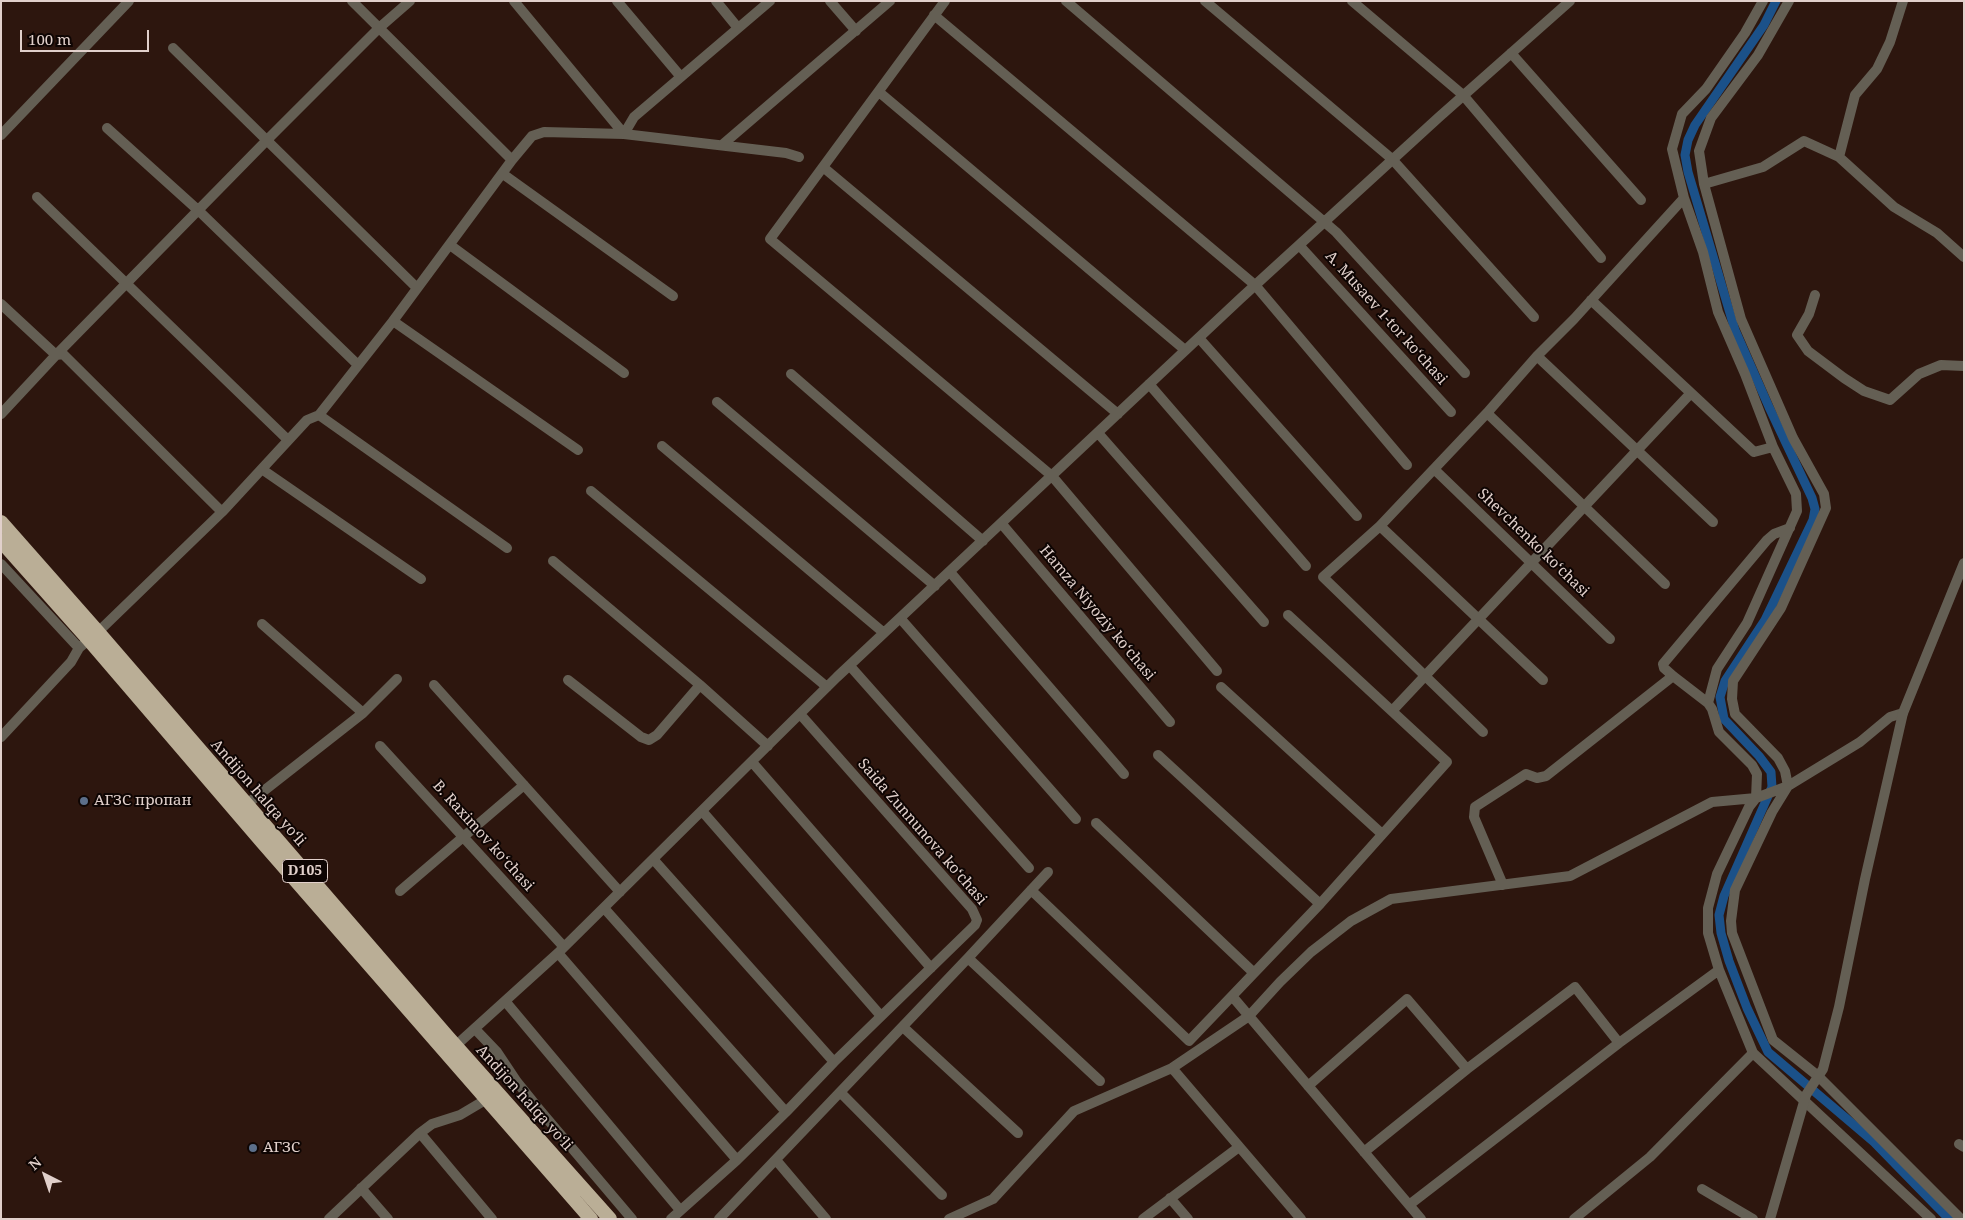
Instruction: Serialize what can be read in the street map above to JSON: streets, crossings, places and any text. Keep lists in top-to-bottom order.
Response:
{
  "streets": {
    "highway": ["Andijon halqa yo‘li", "D105"],
    "street": [
      "A. Musaev 1-tor koʻchasi",
      "Shevchenko koʻchasi",
      "Hamza Niyoziy koʻchasi",
      "Saida Zunnunova koʻchasi",
      "B. Raximov koʻchasi"
    ]
  },
  "places": ["АГЗС пропан", "АГЗС"],
  "scale_bar": "100 m",
  "north": "top left"
}
